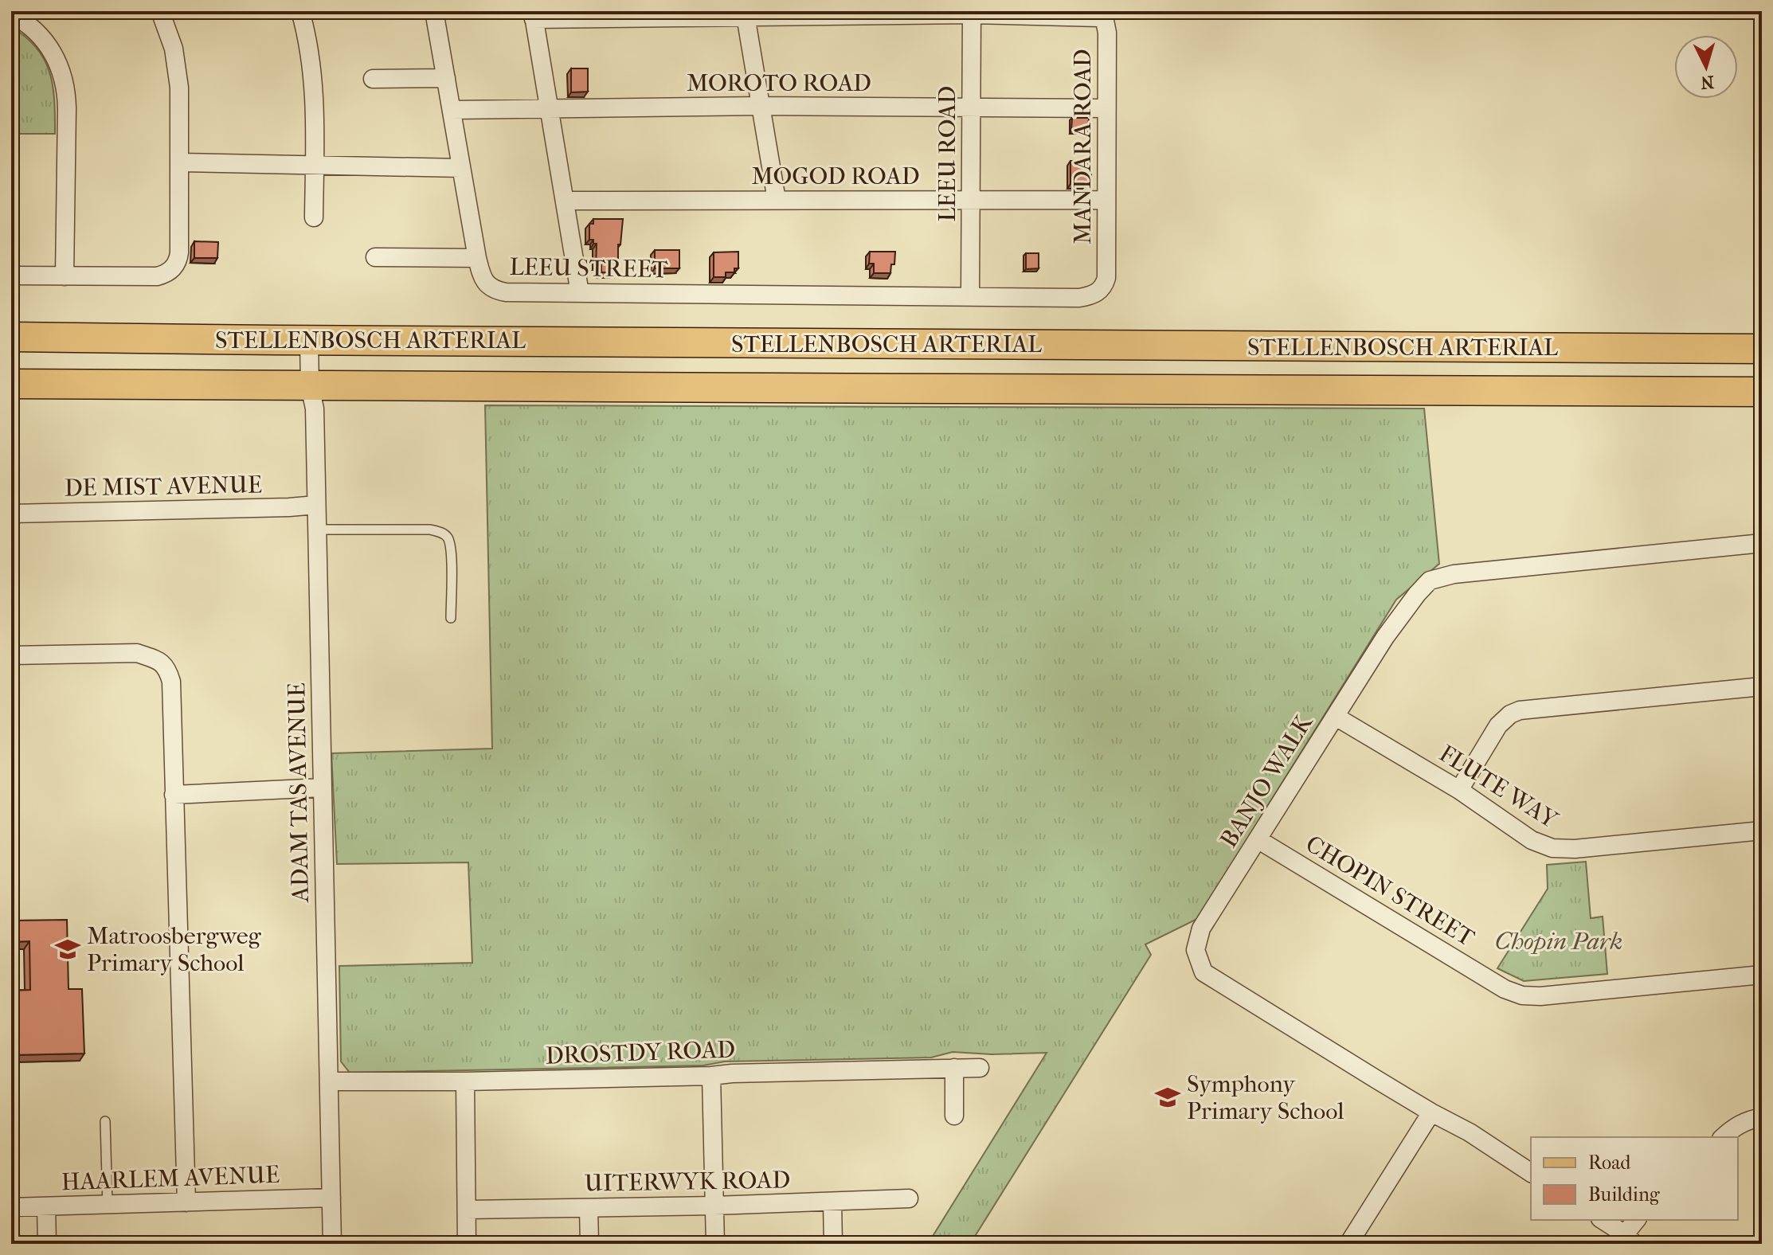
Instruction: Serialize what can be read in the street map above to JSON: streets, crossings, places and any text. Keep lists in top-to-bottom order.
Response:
{
  "streets": {
    "main road": ["STELLENBOSCH ARTERIAL"],
    "street": [
      "MOROTO ROAD",
      "MANDARA ROAD",
      "LEEU ROAD",
      "MOGOD ROAD",
      "LEEU STREET",
      "DE MIST AVENUE",
      "BANJO WALK",
      "FLUTE WAY",
      "ADAM TAS AVENUE",
      "CHOPIN STREET",
      "DROSTDY ROAD",
      "HAARLEM AVENUE",
      "UITERWYK ROAD"
    ]
  },
  "crossings": [
    ["MOROTO ROAD", "MANDARA ROAD"],
    ["MOROTO ROAD", "LEEU ROAD"],
    ["MOROTO ROAD", "LEEU STREET"],
    ["MANDARA ROAD", "LEEU ROAD"],
    ["MANDARA ROAD", "MOGOD ROAD"],
    ["MANDARA ROAD", "LEEU STREET"],
    ["LEEU ROAD", "MOGOD ROAD"],
    ["LEEU ROAD", "LEEU STREET"],
    ["STELLENBOSCH ARTERIAL", "ADAM TAS AVENUE"],
    ["DE MIST AVENUE", "ADAM TAS AVENUE"],
    ["BANJO WALK", "FLUTE WAY"],
    ["BANJO WALK", "CHOPIN STREET"],
    ["ADAM TAS AVENUE", "DROSTDY ROAD"],
    ["ADAM TAS AVENUE", "HAARLEM AVENUE"]
  ],
  "parks": ["Chopin Park"],
  "places": {
    "school or university": ["Matroosbergweg Primary School", "Symphony Primary School"]
  },
  "legend": ["Road", "Building"],
  "north": "bottom"
}
